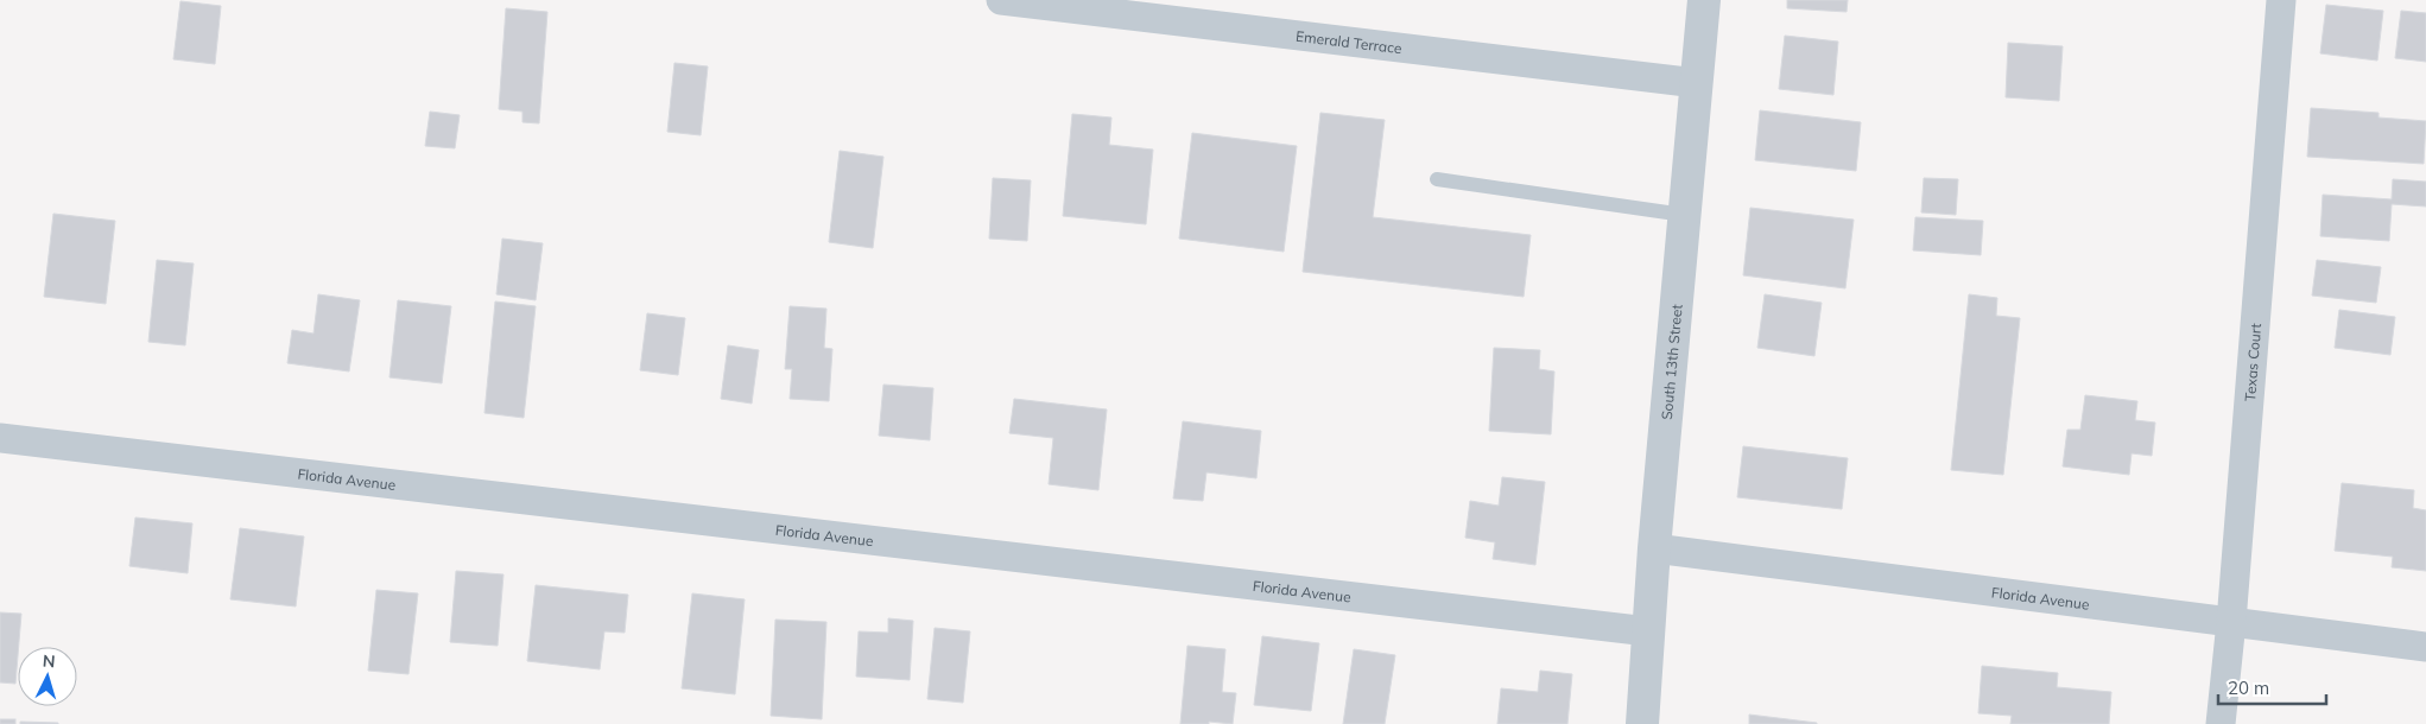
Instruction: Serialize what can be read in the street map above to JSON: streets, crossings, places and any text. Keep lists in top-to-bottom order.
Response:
{
  "streets": {
    "street": [
      "Emerald Terrace",
      "South 13th Street",
      "Texas Court",
      "Florida Avenue"
    ]
  },
  "crossings": [
    ["Emerald Terrace", "South 13th Street"],
    ["South 13th Street", "Florida Avenue"],
    ["Texas Court", "Florida Avenue"]
  ],
  "scale_bar": "20 m",
  "north": "top"
}
